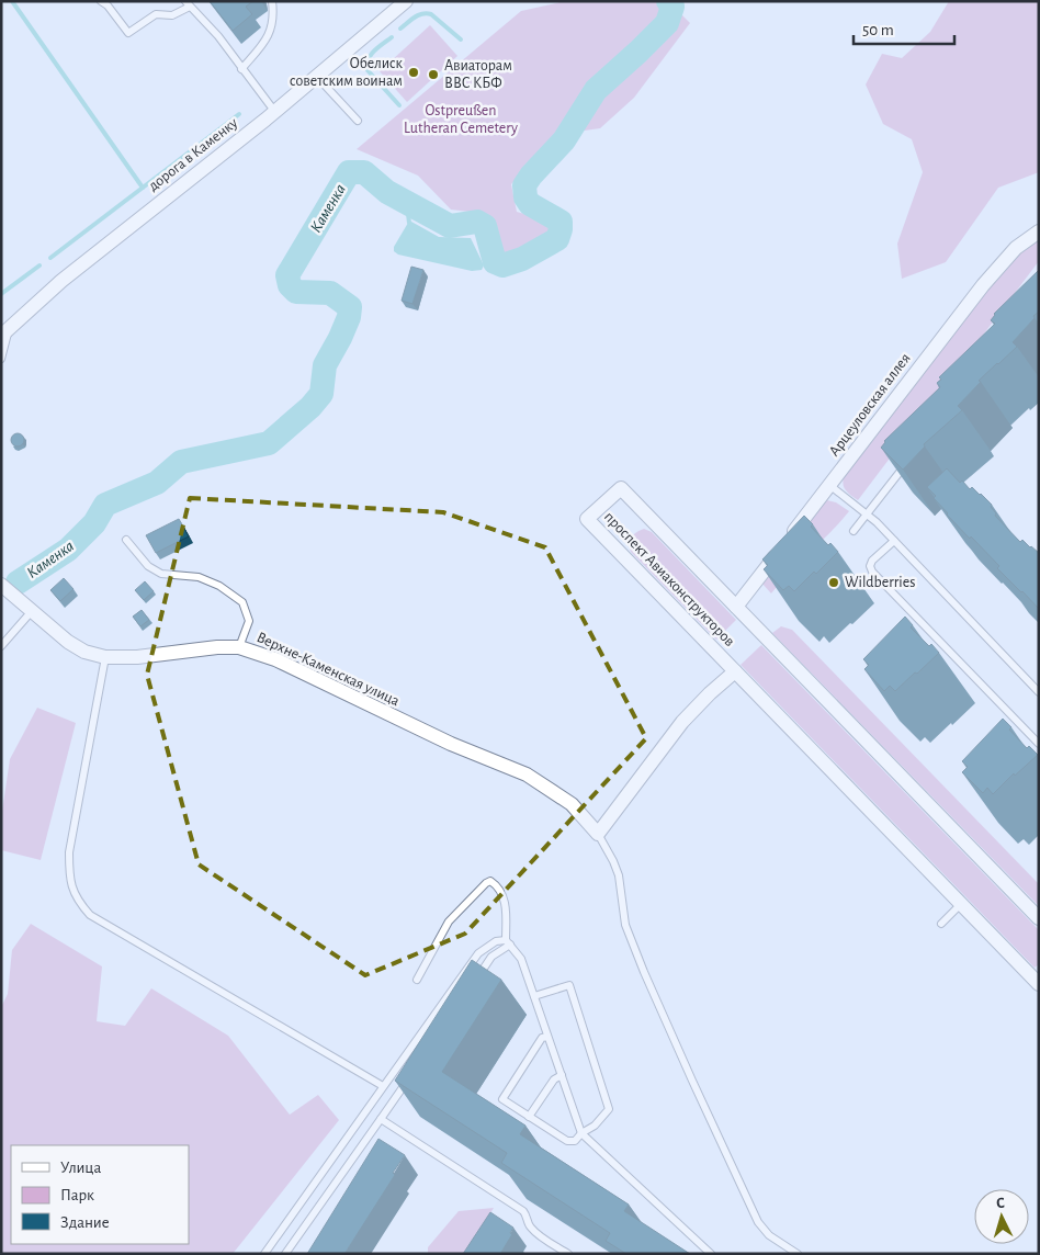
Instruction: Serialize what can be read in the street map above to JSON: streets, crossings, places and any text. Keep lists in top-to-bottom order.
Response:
{
  "streets": {
    "street": [
      "дорога в Каменку",
      "Арцеуловская аллея",
      "проспект Авиаконструкторов",
      "Верхне-Каменская улица"
    ]
  },
  "crossings": [
    ["Арцеуловская аллея", "проспект Авиаконструкторов"]
  ],
  "water": ["Каменка"],
  "parks": ["Ostpreußen Lutheran Cemetery"],
  "places": ["Обелиск советским воинам", "Авиаторам ВВС КБФ", "Wildberries"],
  "legend": ["Улица", "Парк", "Здание"],
  "scale_bar": "50 m",
  "north": "top"
}
